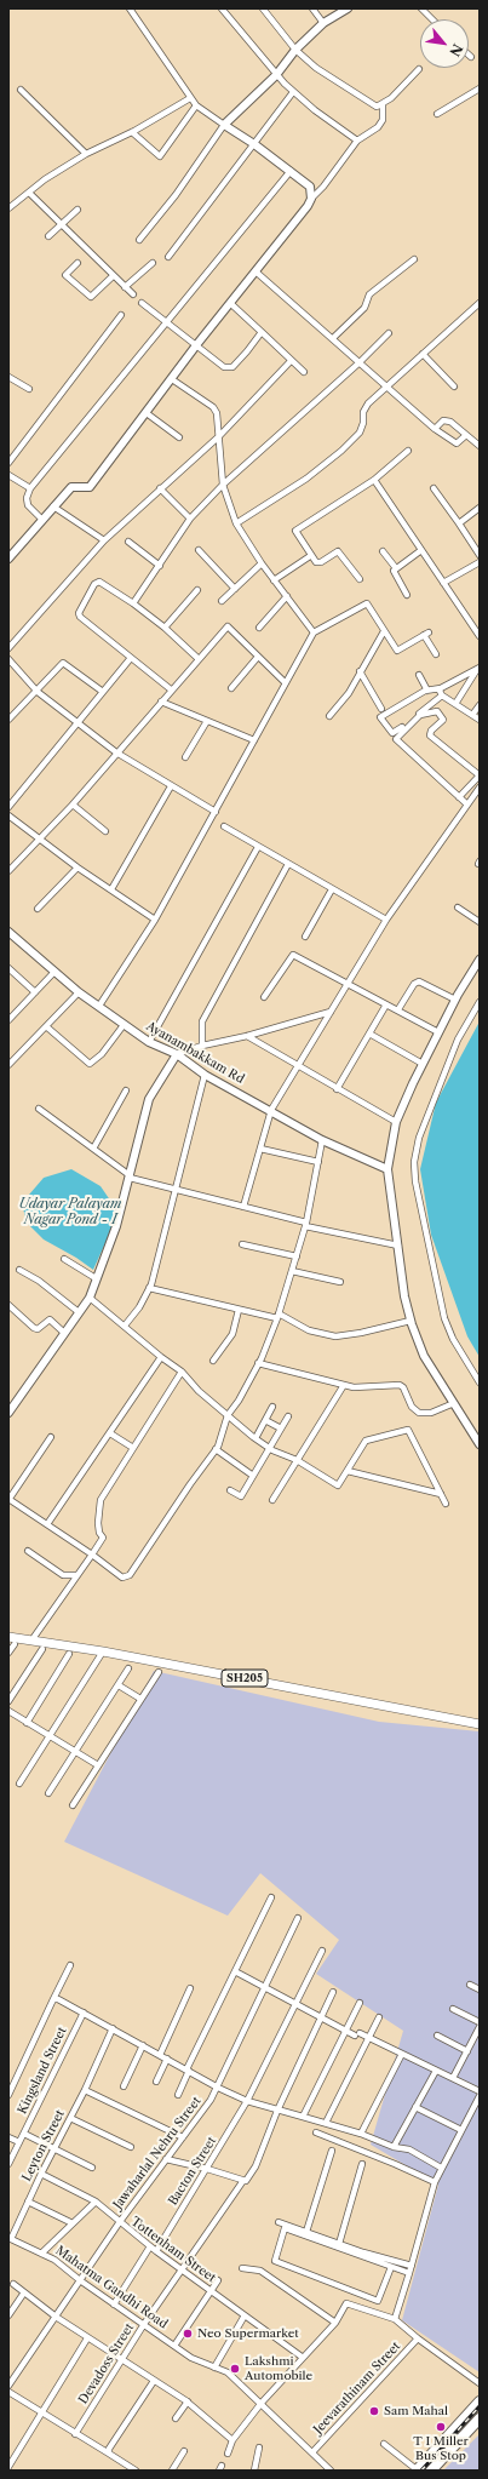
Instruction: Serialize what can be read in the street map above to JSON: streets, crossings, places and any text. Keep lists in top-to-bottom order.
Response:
{
  "streets": {
    "main road": ["SH205"],
    "street": [
      "Ayanambakkam Rd",
      "Kingsland Street",
      "Leyton Street",
      "Jawaharlal Nehru Street",
      "Bacton Street",
      "Tottenham Street",
      "Mahatma Gandhi Road",
      "Devadoss Street",
      "Jeevarathinam Street"
    ]
  },
  "crossings": [
    ["Leyton Street", "Tottenham Street"],
    ["Leyton Street", "Mahatma Gandhi Road"],
    ["Jawaharlal Nehru Street", "Tottenham Street"],
    ["Jawaharlal Nehru Street", "Mahatma Gandhi Road"],
    ["Bacton Street", "Tottenham Street"],
    ["Tottenham Street", "Devadoss Street"],
    ["Mahatma Gandhi Road", "Devadoss Street"],
    ["Mahatma Gandhi Road", "Jeevarathinam Street"]
  ],
  "water": ["Udayar Palayam Nagar Pond - I"],
  "places": [
    "Neo Supermarket",
    "Lakshmi Automobile",
    "Sam Mahal",
    "T I Miller Bus Stop"
  ],
  "north": "bottom right"
}
